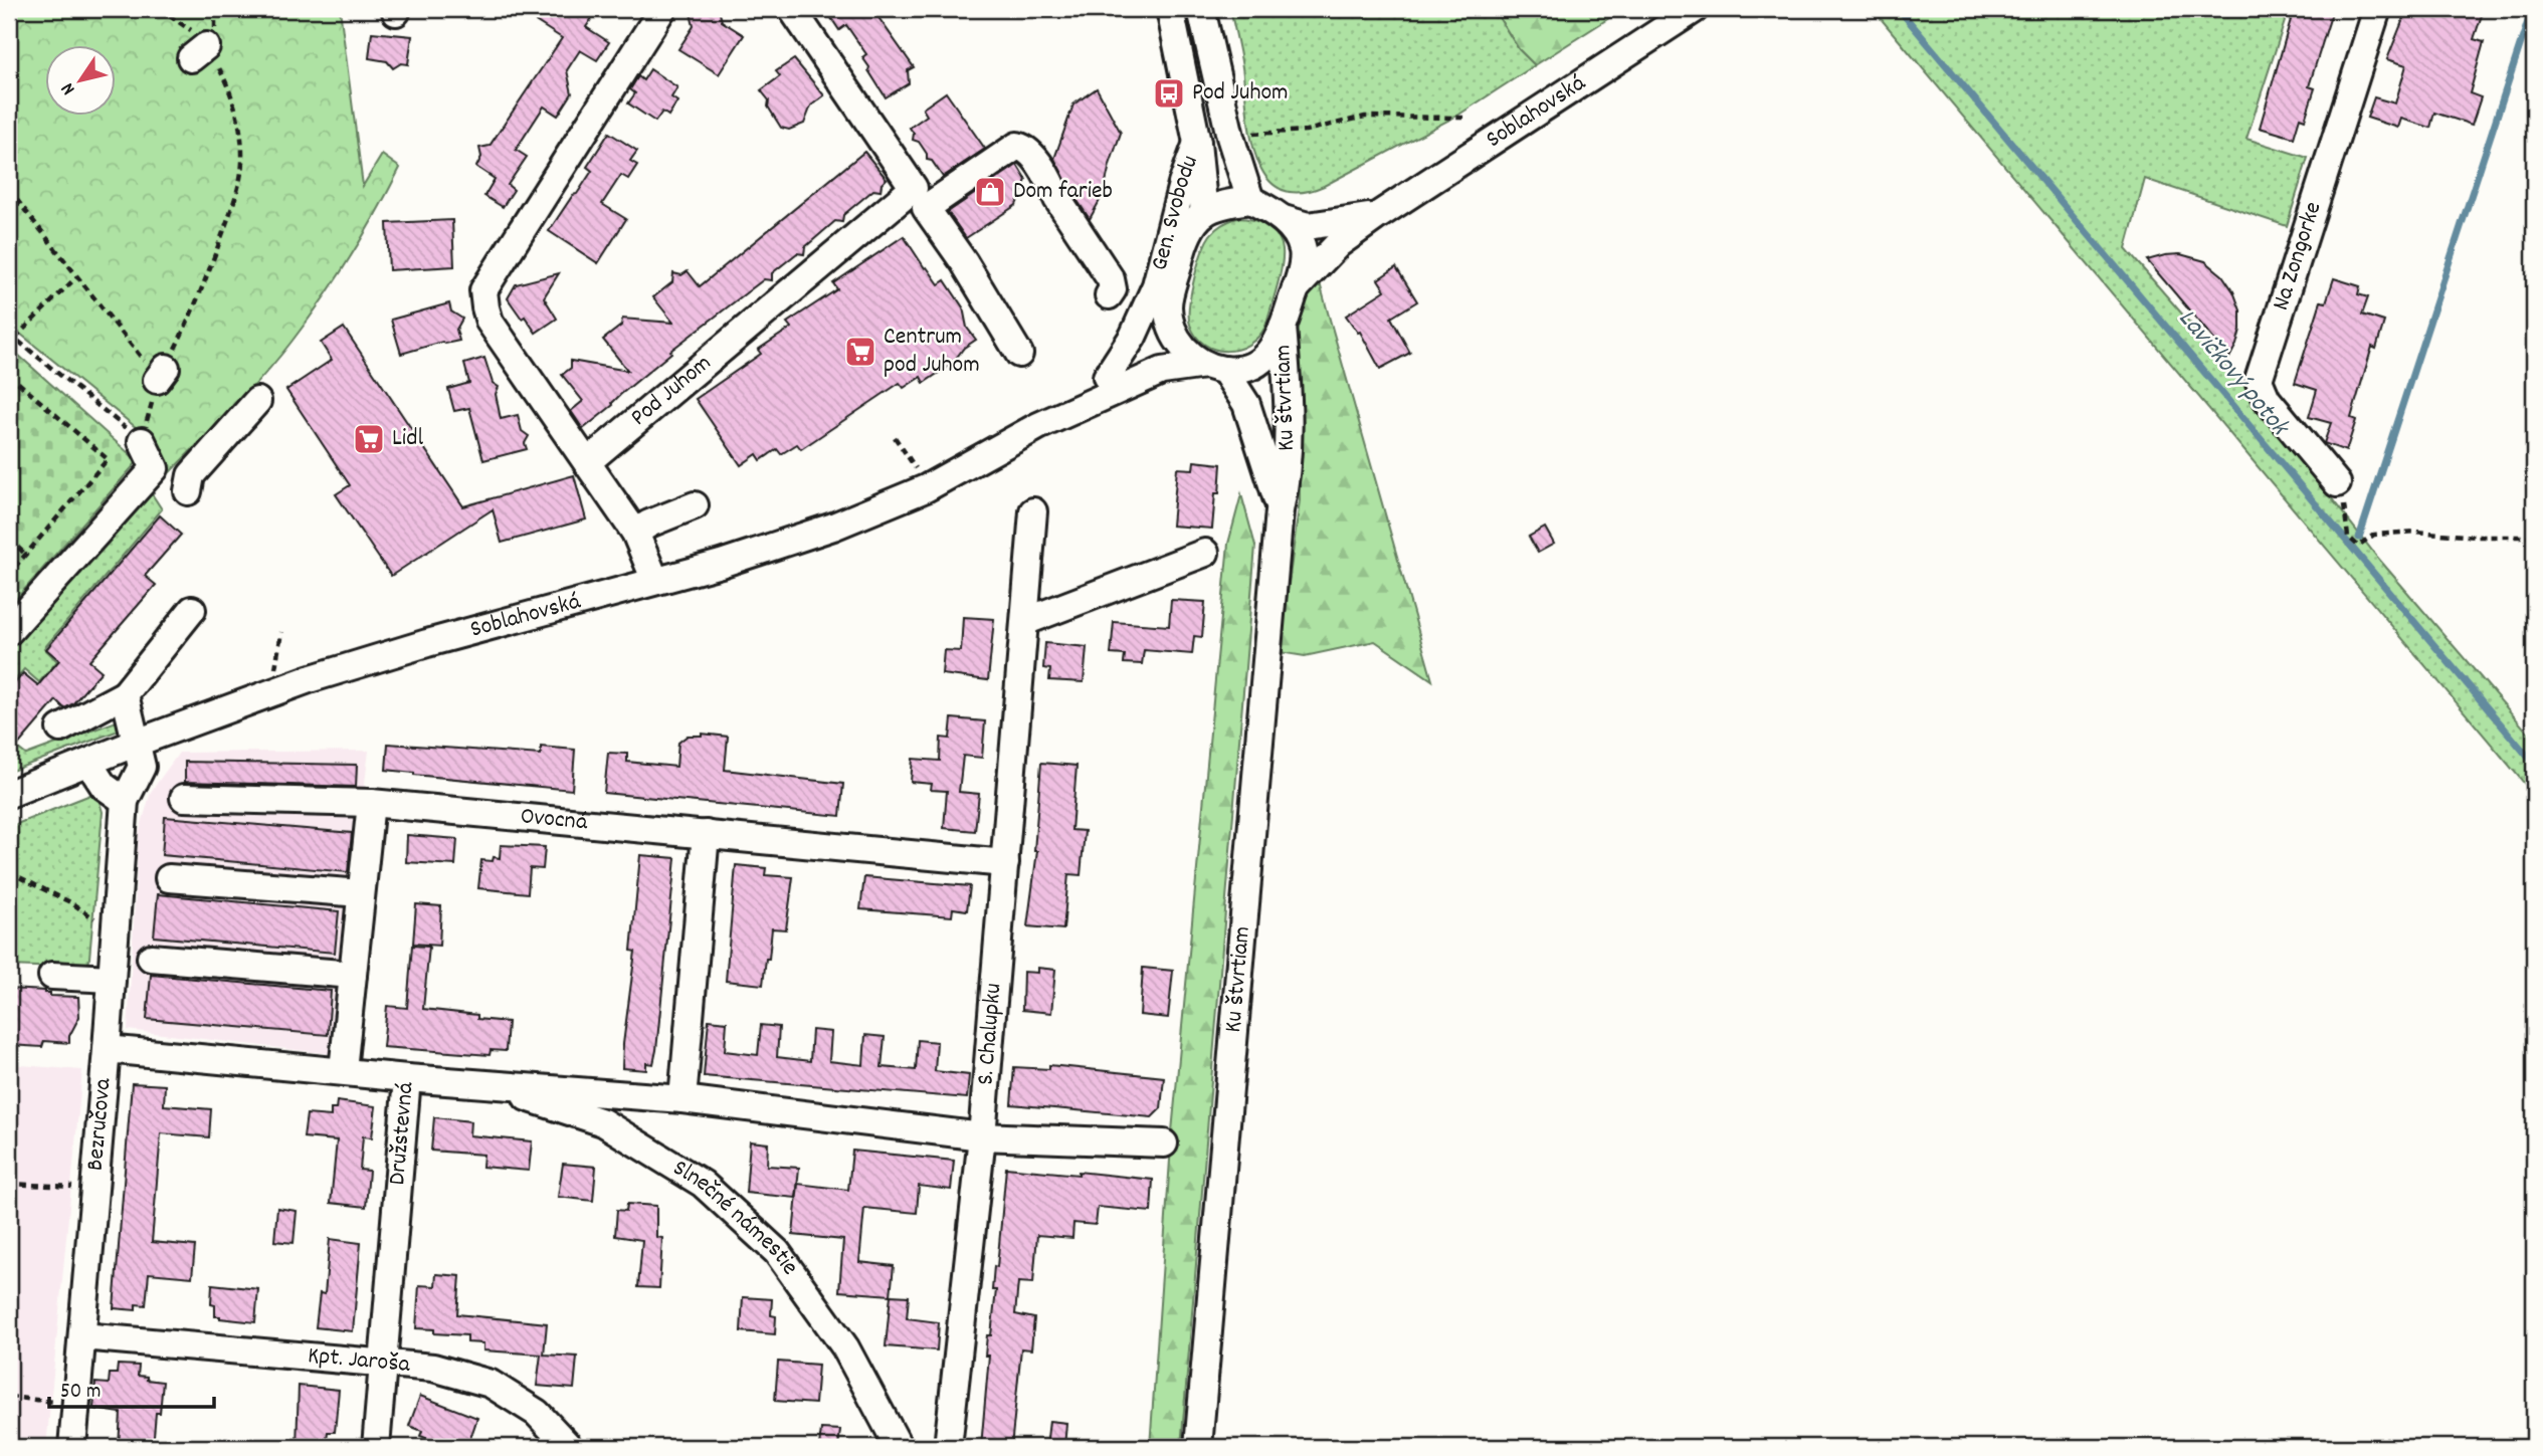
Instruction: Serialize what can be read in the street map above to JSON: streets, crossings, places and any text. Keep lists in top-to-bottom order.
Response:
{
  "streets": {
    "street": [
      "Soblahovská",
      "Gen. Svobodu",
      "Na Zongorke",
      "Pod Juhom",
      "Ku štvrtiam",
      "Ovocná",
      "S. Chalupku",
      "Bezručova",
      "Družstevná",
      "Slnečné námestie",
      "Kpt. Jaroša"
    ]
  },
  "crossings": [
    ["Soblahovská", "Gen. Svobodu"],
    ["Soblahovská", "Ku štvrtiam"],
    ["Soblahovská", "Bezručova"],
    ["Gen. Svobodu", "Ku štvrtiam"],
    ["Ovocná", "S. Chalupku"],
    ["S. Chalupku", "Slnečné námestie"],
    ["Bezručova", "Družstevná"],
    ["Bezručova", "Kpt. Jaroša"],
    ["Družstevná", "Slnečné námestie"],
    ["Družstevná", "Kpt. Jaroša"]
  ],
  "water": ["Lavičkový potok"],
  "places": {
    "bus stop": ["Pod Juhom"],
    "shop": ["Dom farieb"],
    "supermarket": ["Centrum pod Juhom", "Lidl"]
  },
  "scale_bar": "50 m",
  "north": "bottom left"
}
